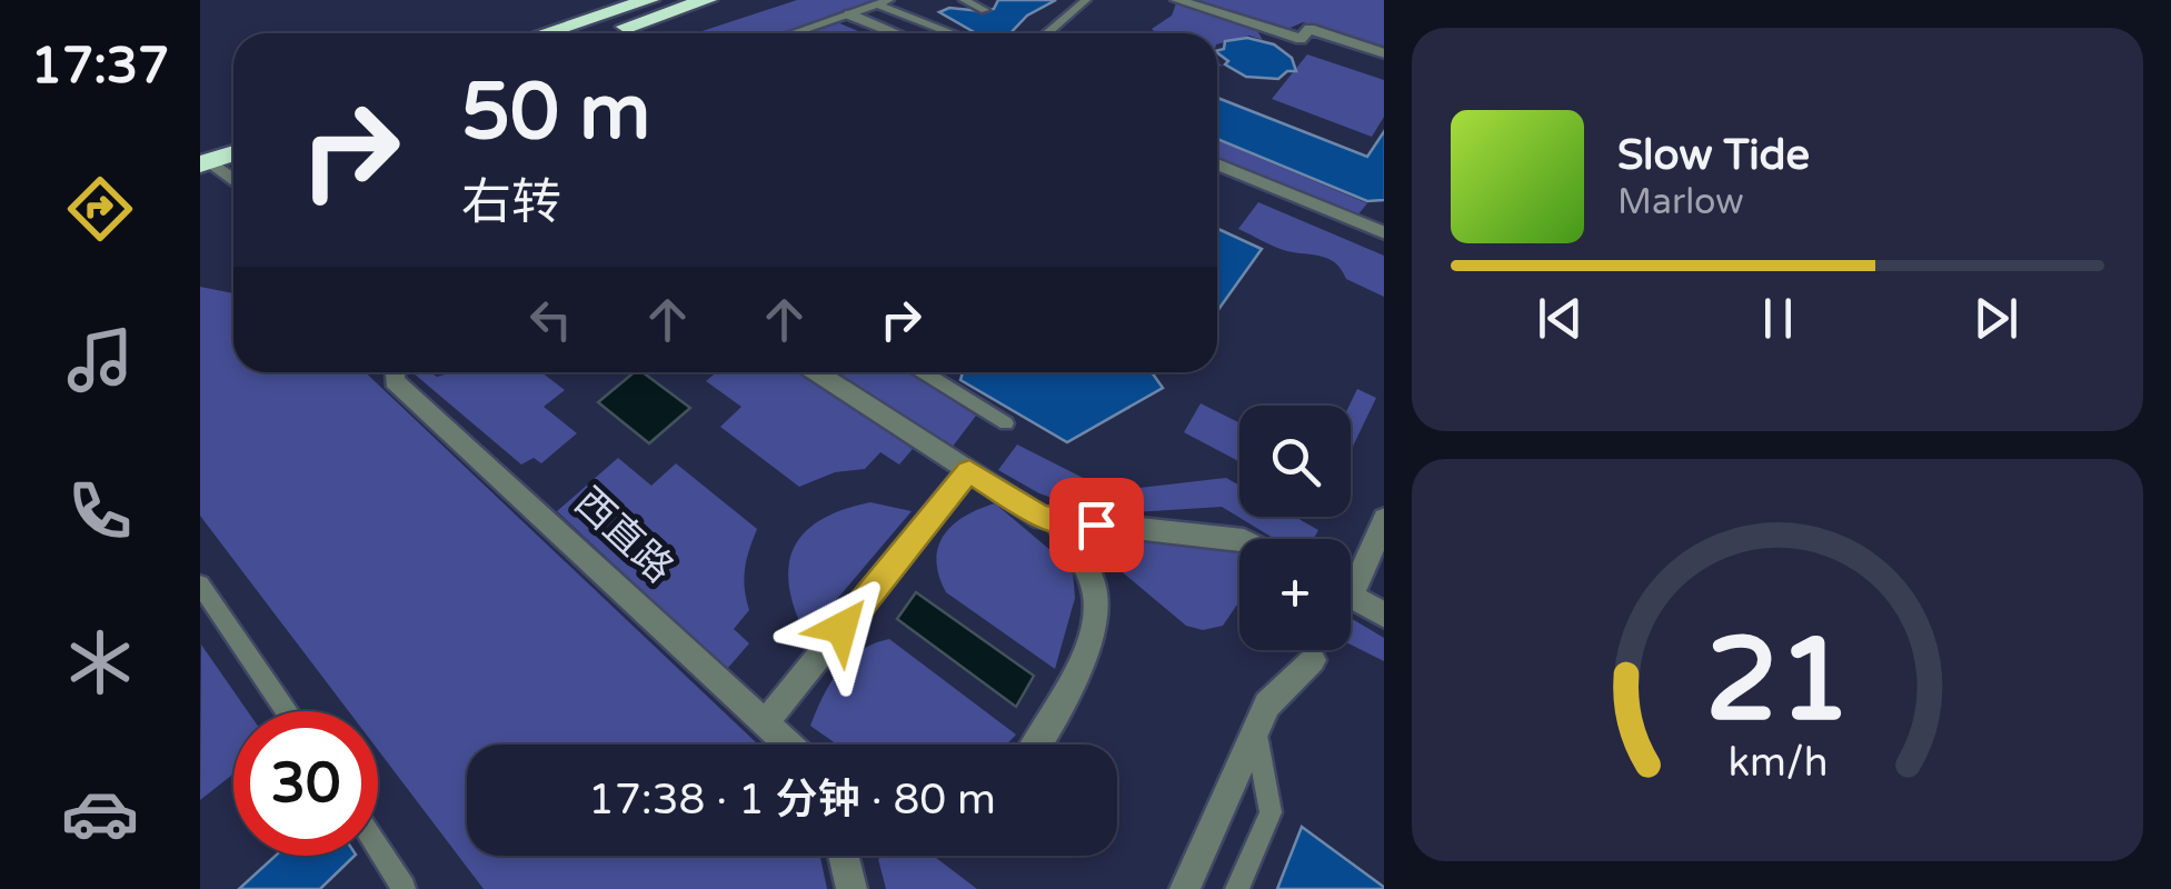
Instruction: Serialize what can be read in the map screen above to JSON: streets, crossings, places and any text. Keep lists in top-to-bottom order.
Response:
{
  "streets": {
    "street": ["西直路"]
  },
  "page": {
    "tabs": "17:37",
    "turn": ["50 m", "右转"],
    "song": ["Slow Tide", "Marlow"],
    "map_buttons": "+",
    "limit": "30",
    "trip": "17:38 · 1 分钟 · 80 m",
    "gauge": ["21", "km/h"]
  }
}
